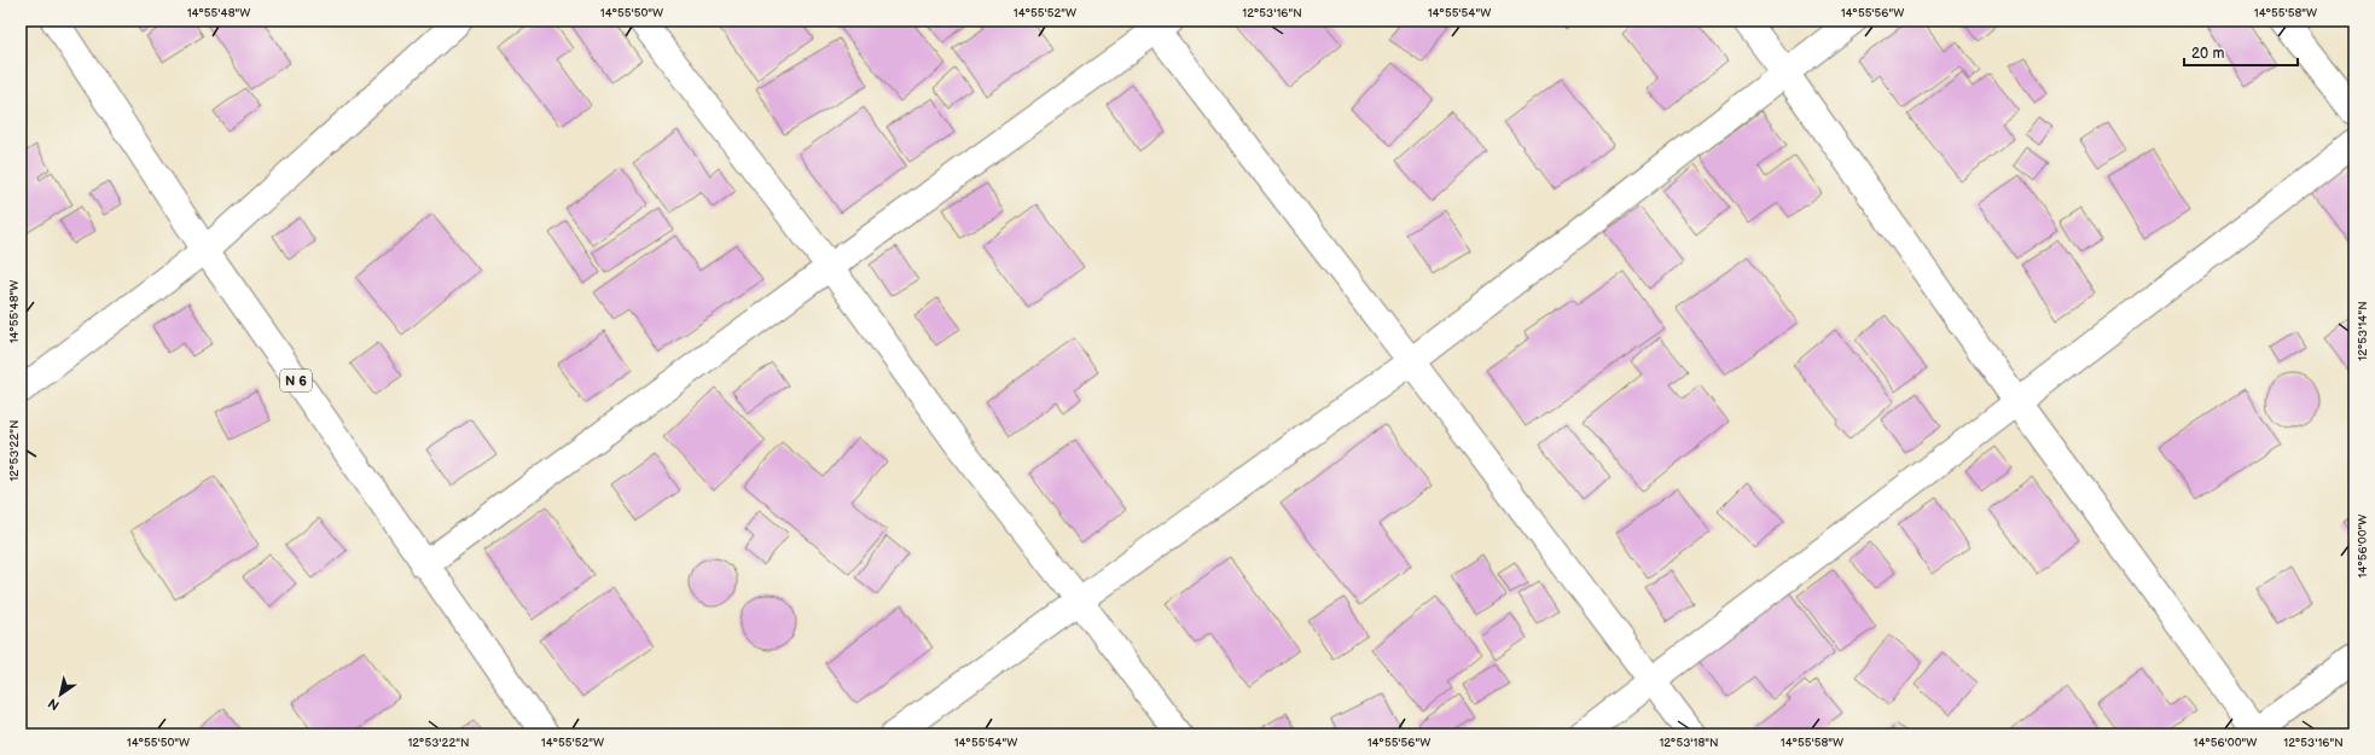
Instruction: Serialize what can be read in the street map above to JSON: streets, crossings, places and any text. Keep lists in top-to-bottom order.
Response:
{
  "streets": {
    "street": ["N 6"]
  },
  "scale_bar": "20 m",
  "north": "bottom left",
  "coordinates": [
    "14°55'48\"W",
    "14°55'50\"W",
    "14°55'52\"W",
    "12°53'16\"N",
    "14°55'54\"W",
    "14°55'56\"W",
    "14°55'58\"W",
    "12°53'14\"N",
    "12°53'22\"N",
    "14°56'00\"W",
    "12°53'18\"N"
  ]
}
